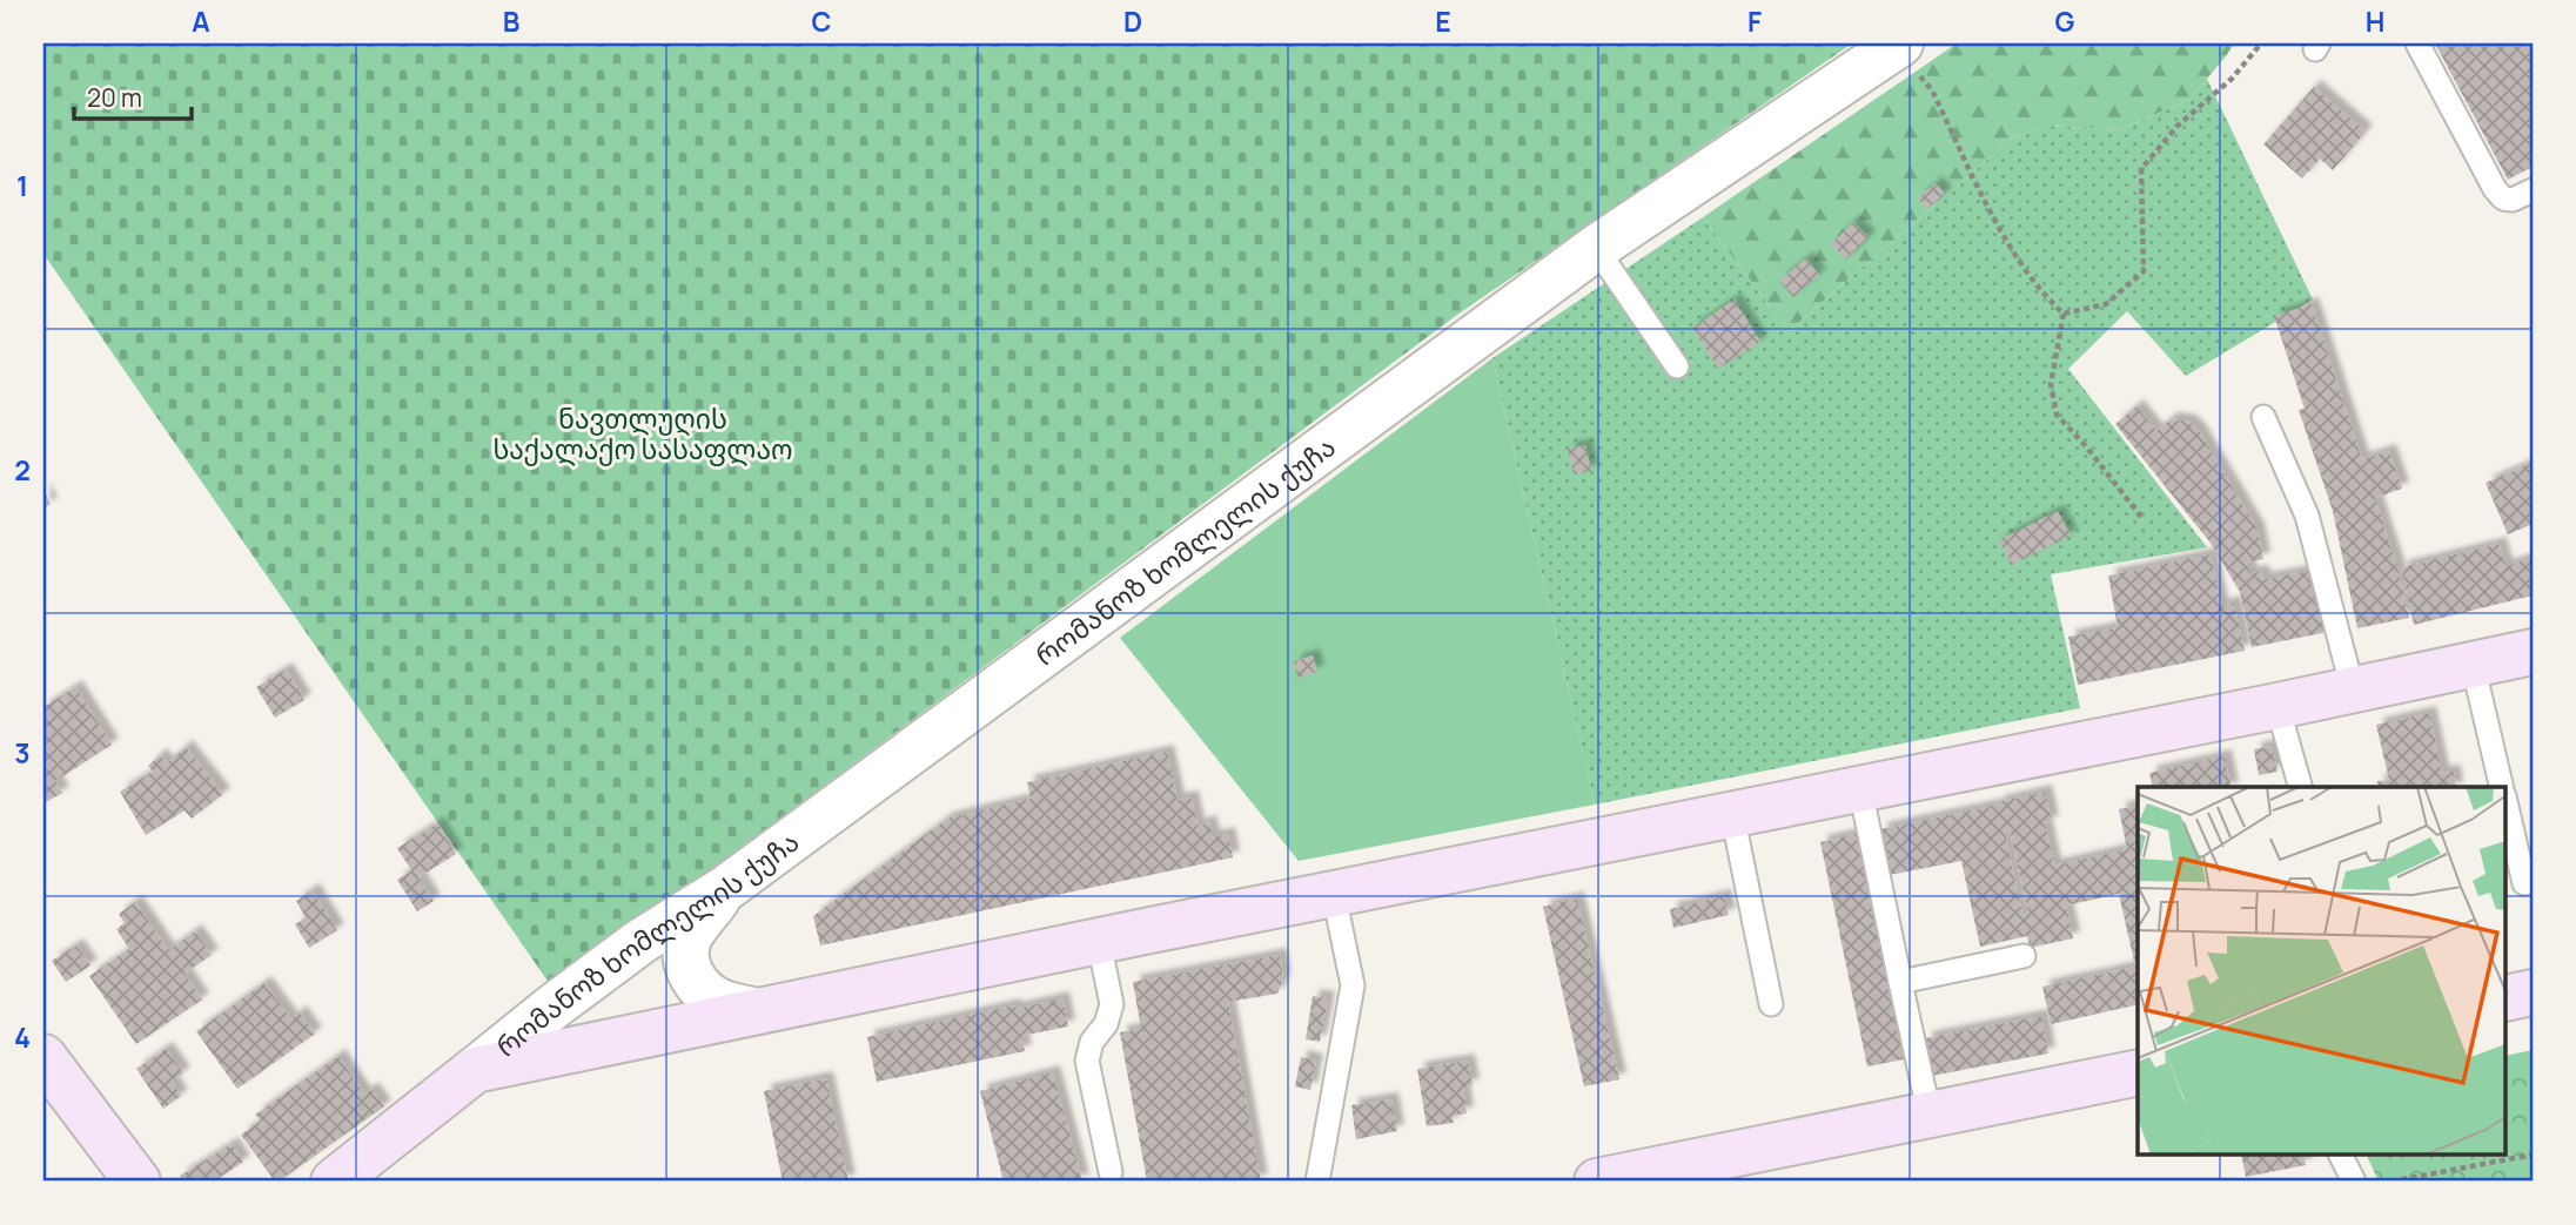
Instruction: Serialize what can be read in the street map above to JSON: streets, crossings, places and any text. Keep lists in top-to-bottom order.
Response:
{
  "streets": {
    "street": ["რომანოზ ხომლელის ქუჩა"]
  },
  "parks": ["ნავთლუღის საქალაქო სასაფლაო"],
  "scale_bar": "20 m",
  "grid": {
    "columns": [
      "A",
      "B",
      "C",
      "D",
      "E",
      "F",
      "G",
      "H"
    ],
    "rows": [
      "1",
      "2",
      "3",
      "4"
    ]
  }
}
